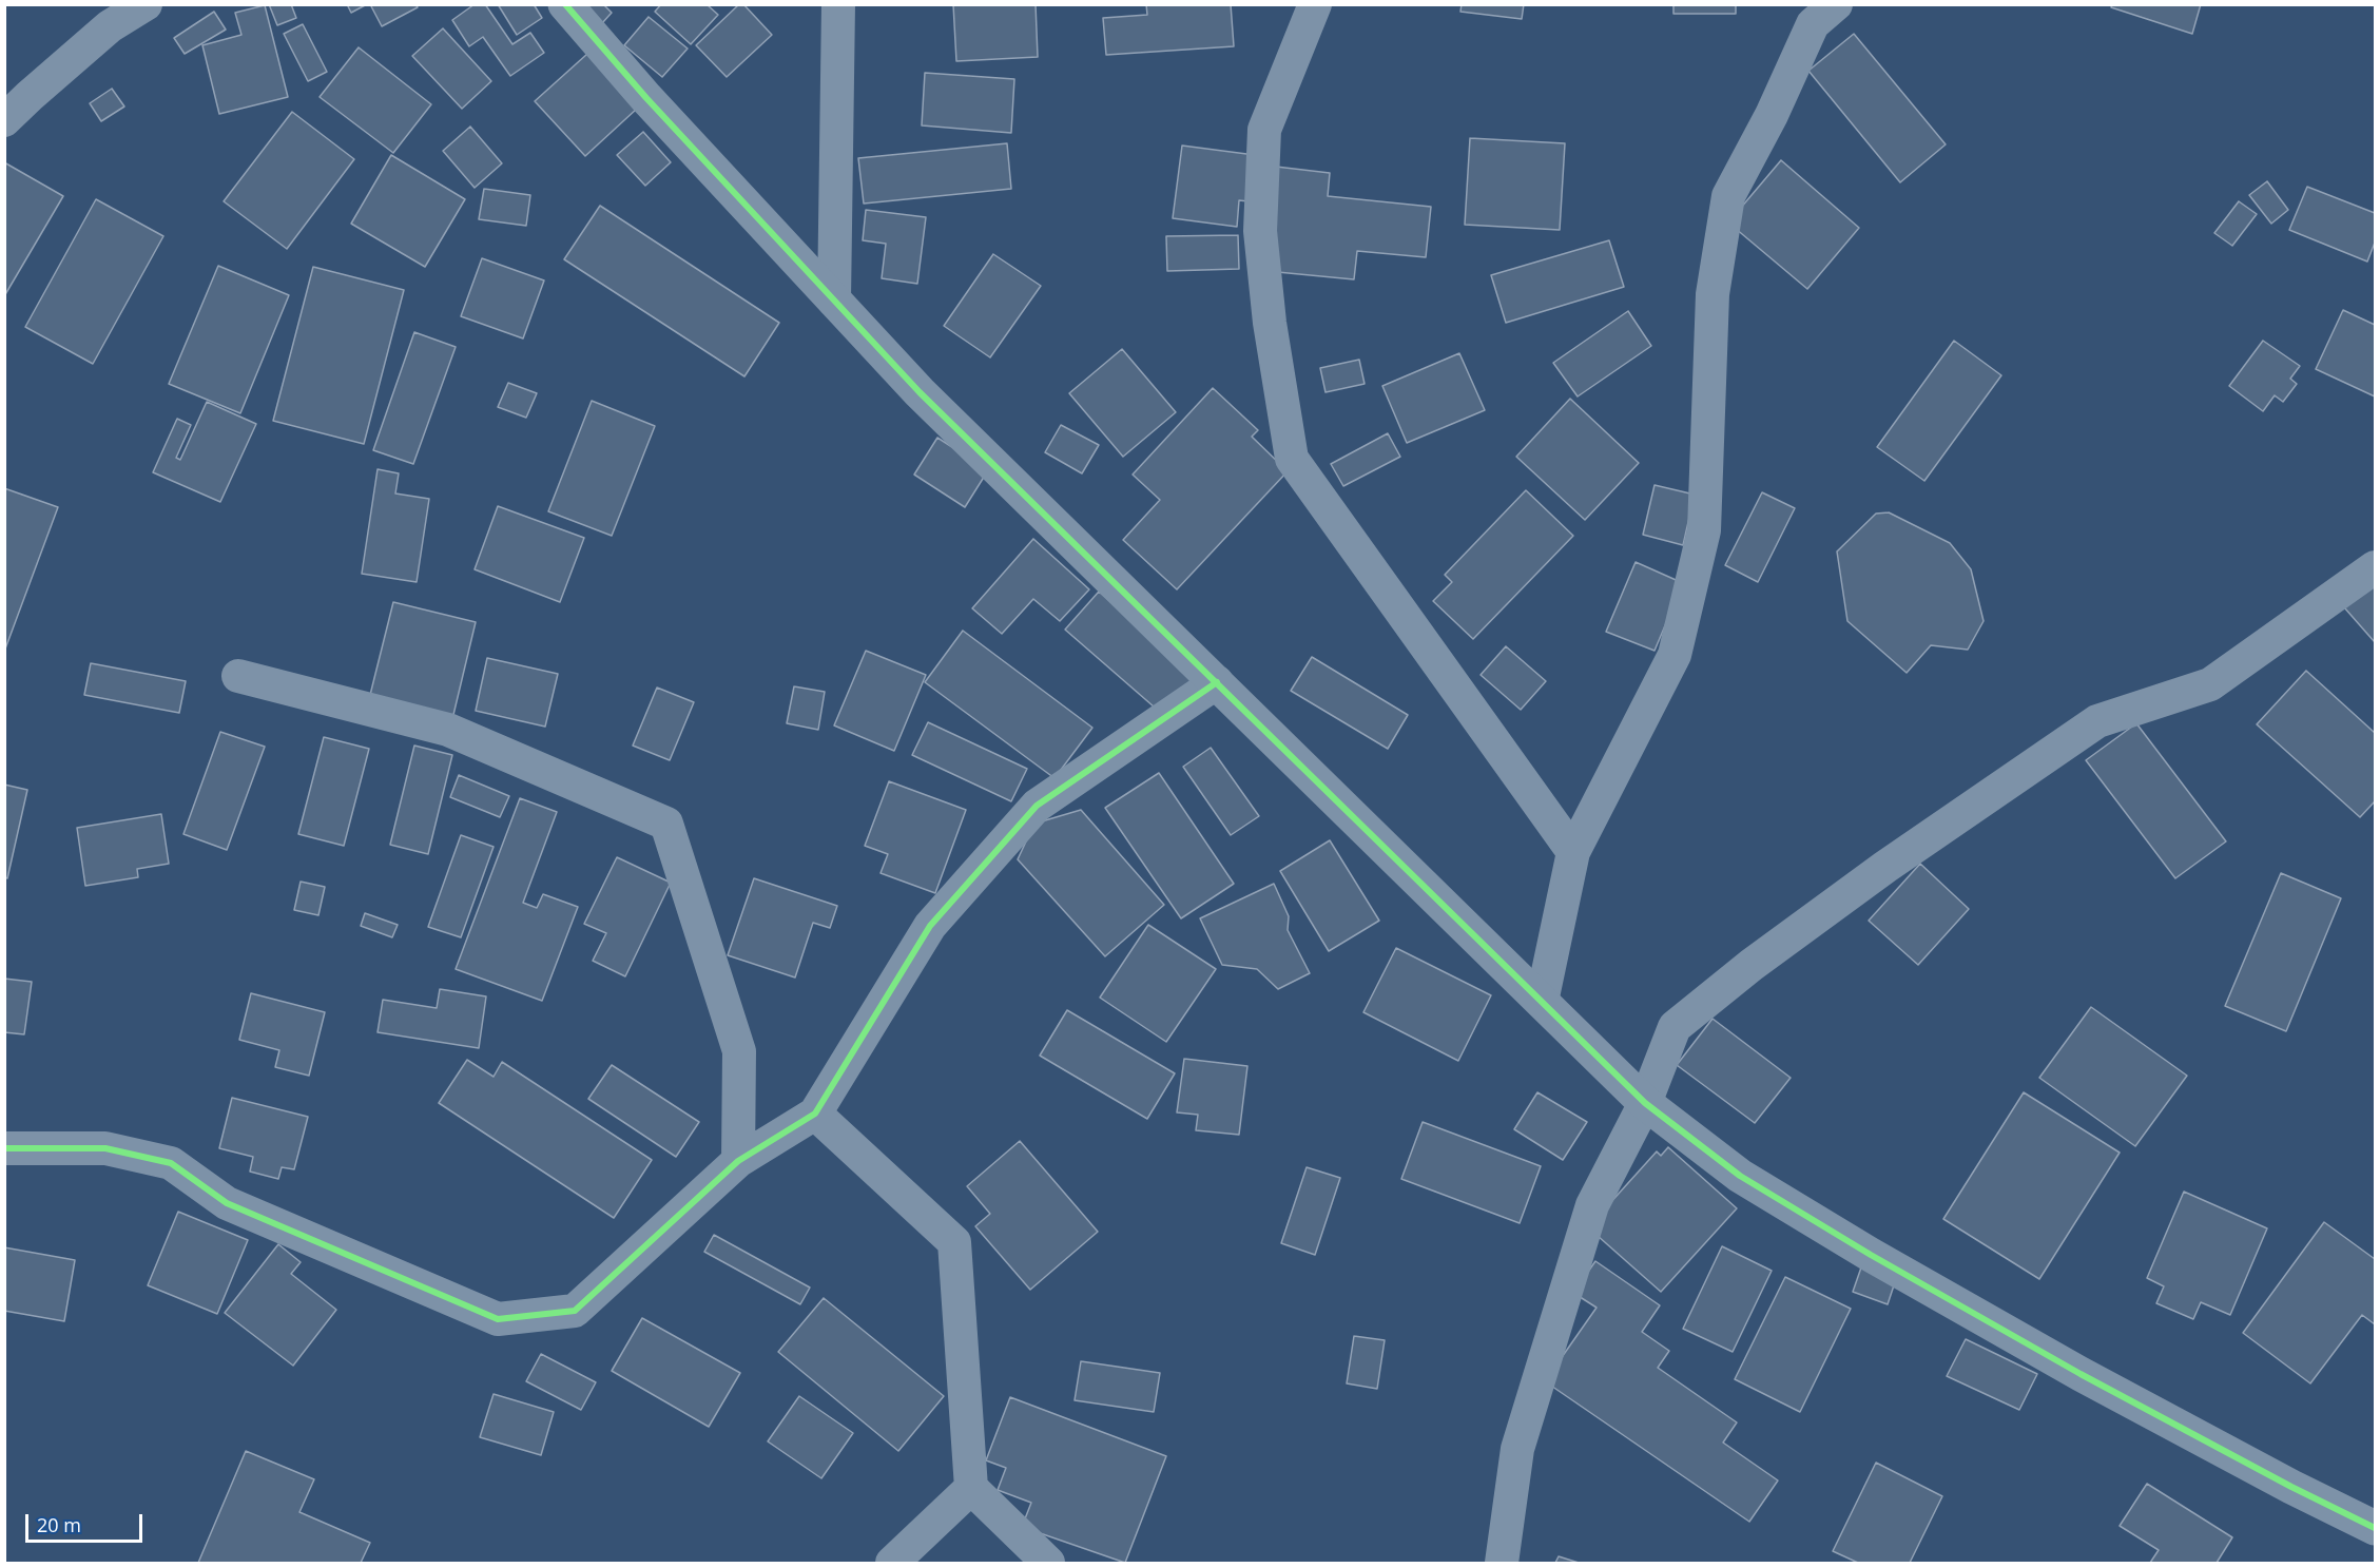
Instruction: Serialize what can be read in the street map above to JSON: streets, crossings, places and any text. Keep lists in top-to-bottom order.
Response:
{
  "scale_bar": "20 m"
}
